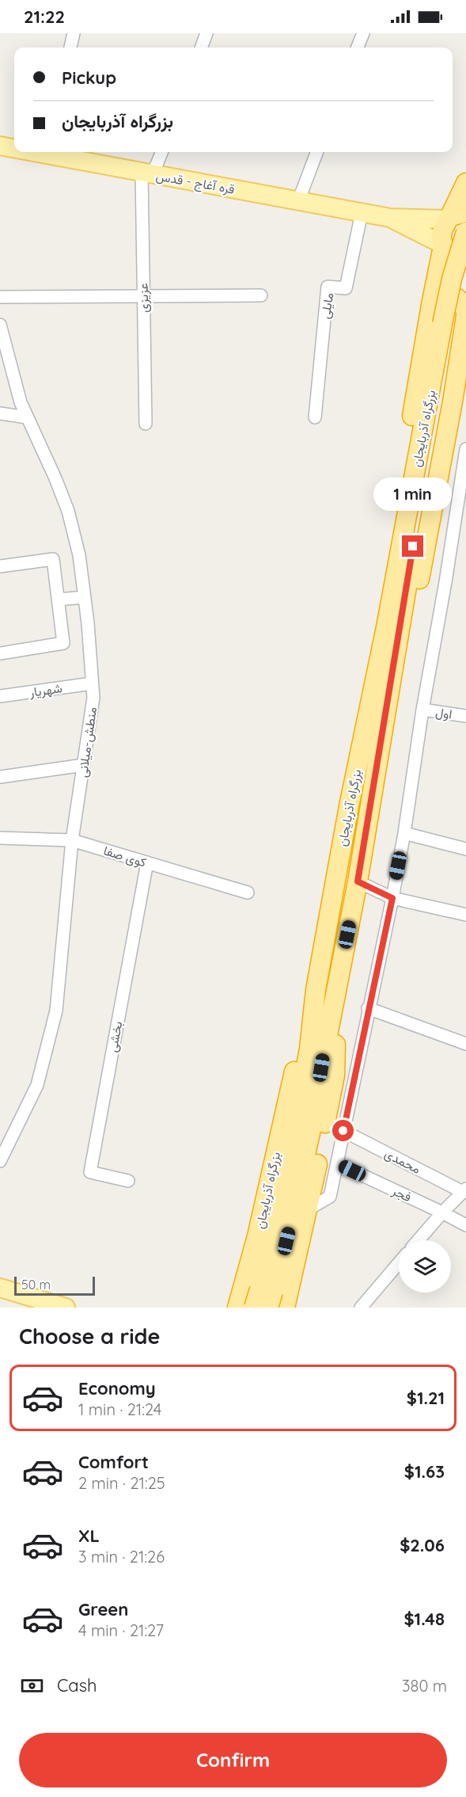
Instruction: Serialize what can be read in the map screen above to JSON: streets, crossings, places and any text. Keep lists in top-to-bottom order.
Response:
{
  "streets": {
    "highway": ["بزرگراه آذربایجان"],
    "main road": ["قره آغاج - قدس"],
    "street": [
      "عزیزی",
      "مایلی",
      "شهریار",
      "اول",
      "منطش-میلانی",
      "کوی صفا",
      "بخشی",
      "محمدی",
      "فجر"
    ]
  },
  "crossings": [
    ["قره آغاج - قدس", "عزیزی"],
    ["قره آغاج - قدس", "مایلی"],
    ["شهریار", "منطش-میلانی"],
    ["منطش-میلانی", "کوی صفا"],
    ["کوی صفا", "بخشی"]
  ],
  "scale_bar": "50 m",
  "page": {
    "status": "21:22",
    "banner": ["Pickup", "بزرگراه آذربایجان"],
    "bubble": "1 min",
    "scale": "50 m",
    "heading": "Choose a ride",
    "list": [
      {
        "name": "Economy",
        "note": "1 min · 21:24",
        "value": "$1.21"
      },
      {
        "name": "Comfort",
        "note": "2 min · 21:25",
        "value": "$1.63"
      },
      {
        "name": "XL",
        "note": "3 min · 21:26",
        "value": "$2.06"
      },
      {
        "name": "Green",
        "note": "4 min · 21:27",
        "value": "$1.48"
      }
    ],
    "pay": ["Cash", "380 m"],
    "buttons": "Confirm"
  }
}
